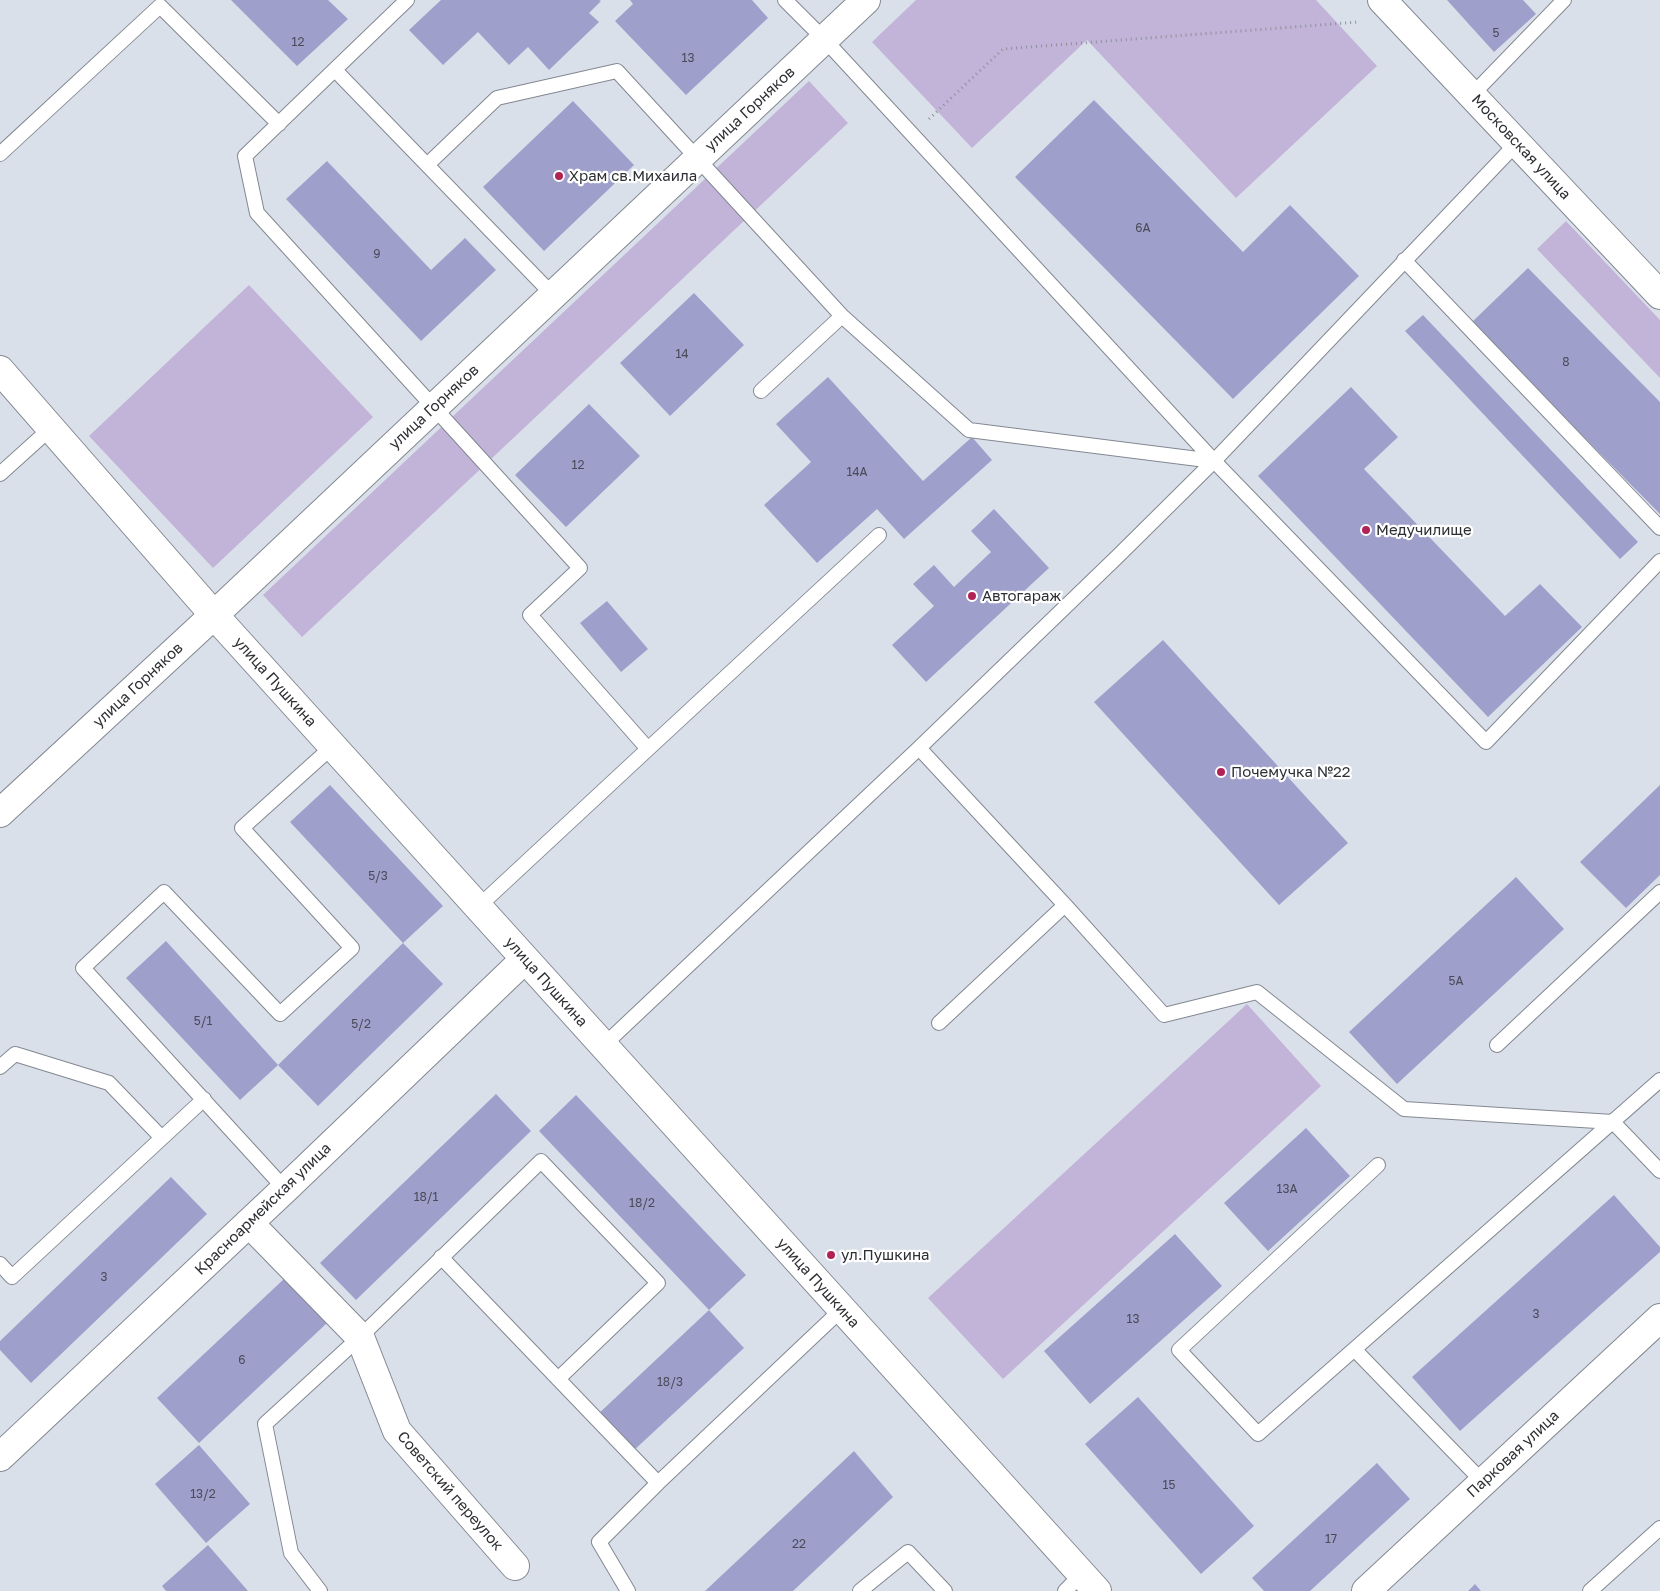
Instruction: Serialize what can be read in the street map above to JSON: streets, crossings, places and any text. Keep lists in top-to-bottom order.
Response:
{
  "streets": {
    "street": [
      "улица Горняков",
      "Московская улица",
      "улица Пушкина",
      "Красноармейская улица",
      "Парковая улица",
      "Советский переулок"
    ]
  },
  "crossings": [
    ["улица Горняков", "улица Пушкина"],
    ["улица Пушкина", "Красноармейская улица"],
    ["Красноармейская улица", "Советский переулок"]
  ],
  "places": [
    "Храм св.Михаила",
    "Медучилище",
    "Автогараж",
    "Почемучка №22",
    "ул.Пушкина"
  ],
  "house_numbers": [
    "5",
    "12",
    "13",
    "6А",
    "9",
    "14",
    "8",
    "12",
    "14А",
    "5/3",
    "5А",
    "5/1",
    "5/2",
    "13А",
    "18/1",
    "18/2",
    "3",
    "3",
    "13",
    "6",
    "18/3",
    "15",
    "13/2",
    "17",
    "22"
  ]
}
